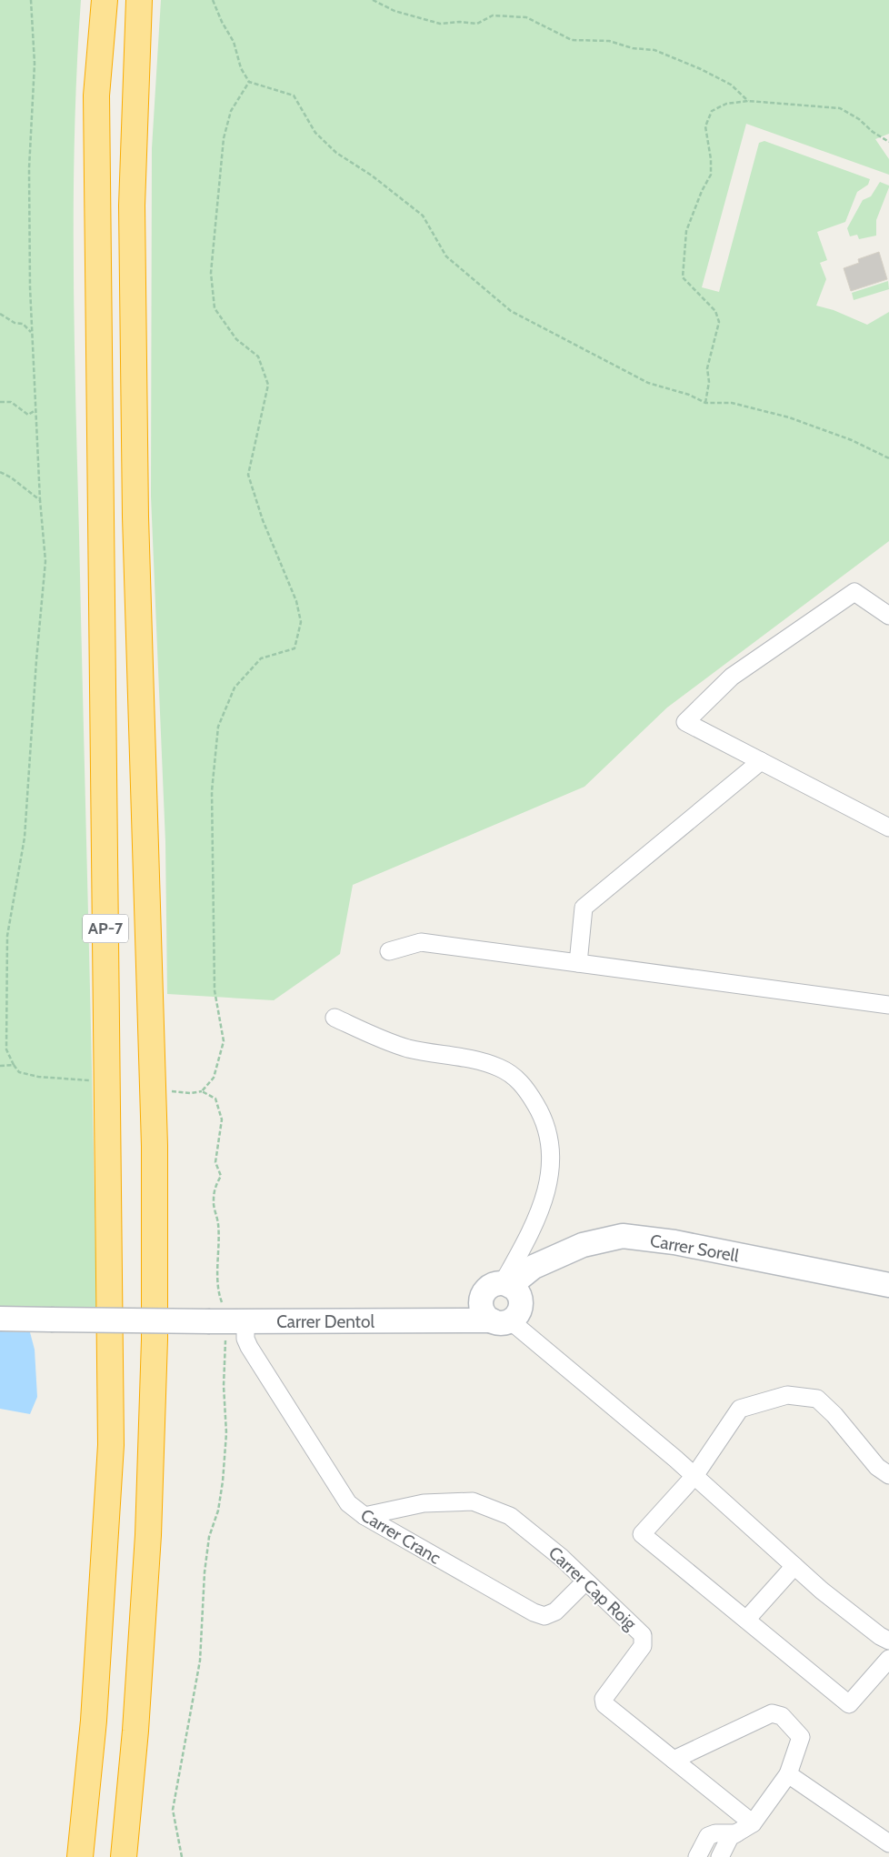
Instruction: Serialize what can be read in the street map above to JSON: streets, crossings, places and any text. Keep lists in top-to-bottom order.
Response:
{
  "streets": {
    "highway": ["AP-7"],
    "street": [
      "Carrer Sorell",
      "Carrer Dentol",
      "Carrer Cranc",
      "Carrer Cap Roig"
    ]
  },
  "crossings": [
    ["Carrer Sorell", "Carrer Dentol"],
    ["Carrer Dentol", "Carrer Cranc"],
    ["Carrer Cranc", "Carrer Cap Roig"]
  ]
}
